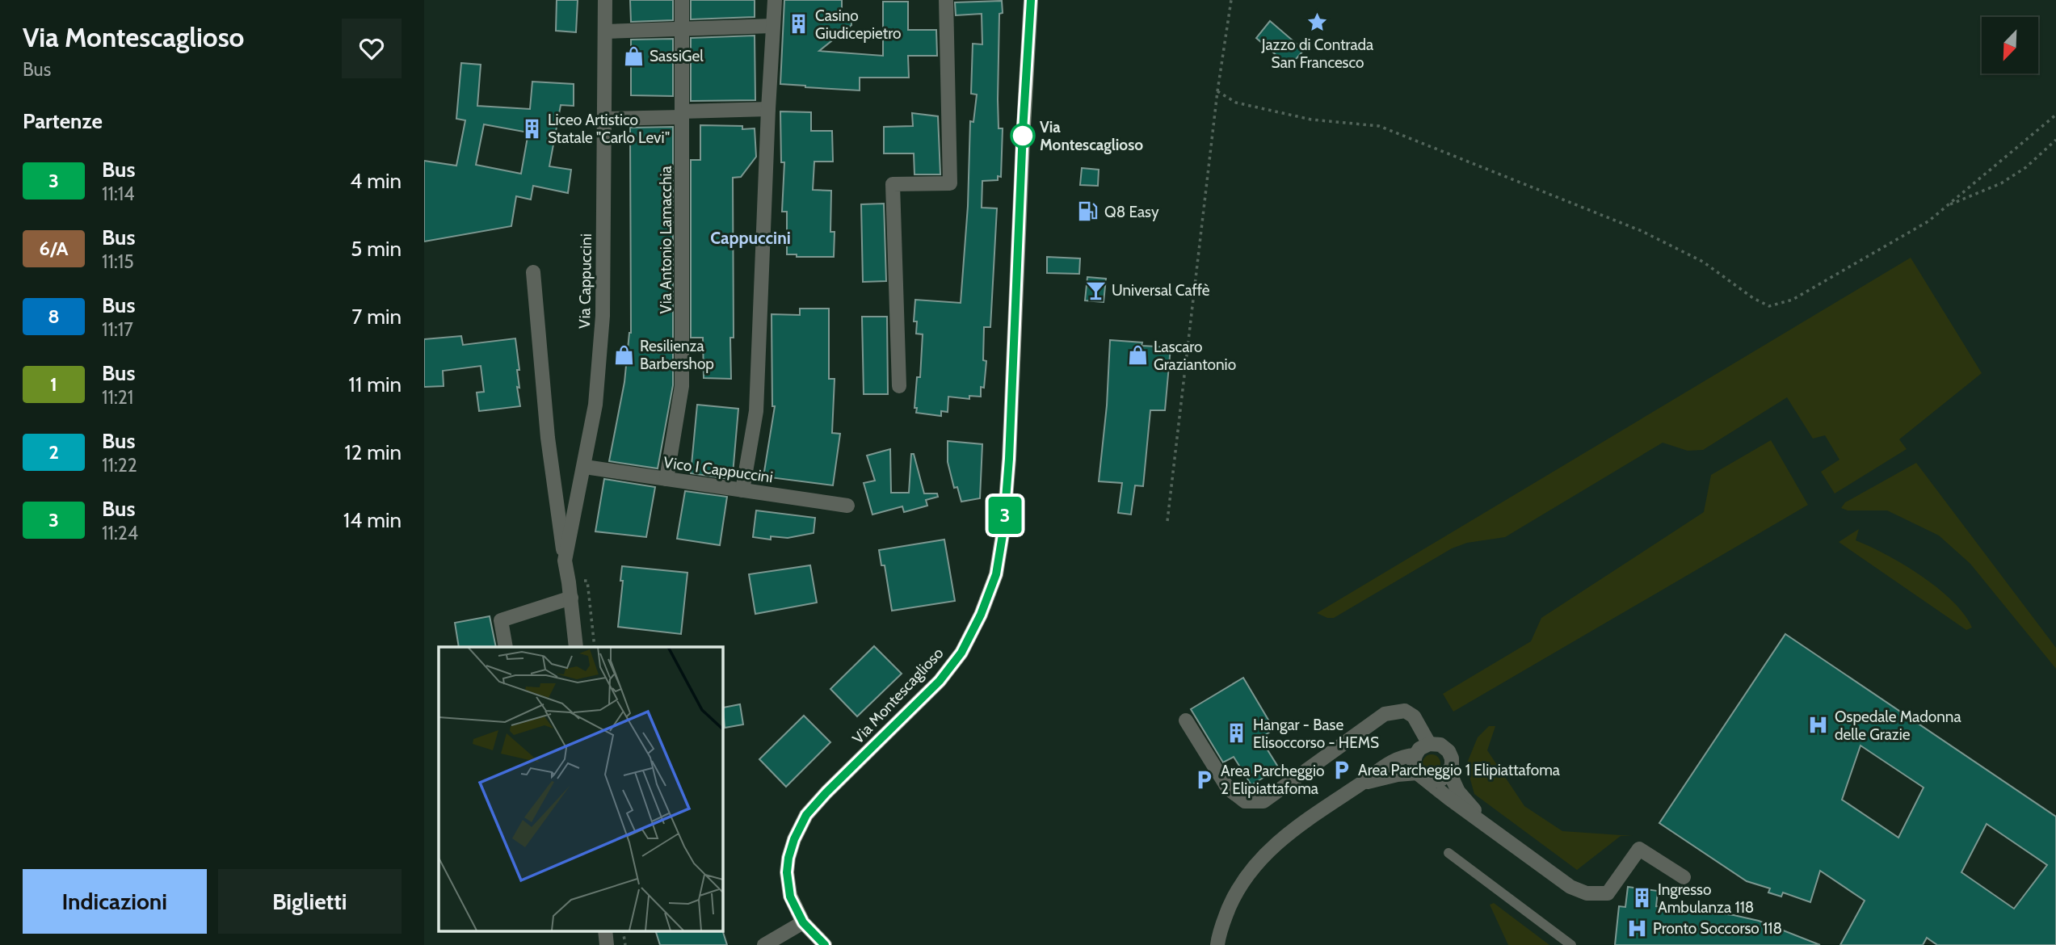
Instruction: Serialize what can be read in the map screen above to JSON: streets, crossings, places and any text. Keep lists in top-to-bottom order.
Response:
{
  "streets": {
    "main road": ["Via Montescaglioso"],
    "street": ["Via Antonio Lamacchia", "Via Cappuccini", "Vico I Cappuccini"]
  },
  "crossings": [
    ["Via Antonio Lamacchia", "Vico I Cappuccini"],
    ["Via Cappuccini", "Vico I Cappuccini"]
  ],
  "districts": ["Cappuccini"],
  "places": {
    "place": ["Jazzo di Contrada San Francesco"],
    "building": [
      "Casino Giudicepietro",
      "Liceo Artistico Statale \"Carlo Levi\"",
      "Hangar - Base Elisoccorso - HEMS",
      "Ingresso Ambulanza 118"
    ],
    "shop": ["SassiGel", "Resilienza Barbershop", "Lascaro Graziantonio"],
    "other": ["Via Montescaglioso"],
    "fuel station": ["Q8 Easy"],
    "bar": ["Universal Caffè"],
    "hospital": ["Ospedale Madonna delle Grazie", "Pronto Soccorso 118"],
    "parking": ["Area Parcheggio 1 Elipiattafoma", "Area Parcheggio 2 Elipiattafoma"]
  },
  "lines": ["bus line 3"],
  "north": "bottom left",
  "page": {
    "heading": [
      ["Via Montescaglioso", "Bus"],
      "Partenze"
    ],
    "on_map": "3",
    "list": [
      {
        "mark": "3",
        "name": "Bus",
        "note": "11:14",
        "value": "4 min"
      },
      {
        "mark": "6/A",
        "name": "Bus",
        "note": "11:15",
        "value": "5 min"
      },
      {
        "mark": "8",
        "name": "Bus",
        "note": "11:17",
        "value": "7 min"
      },
      {
        "mark": "1",
        "name": "Bus",
        "note": "11:21",
        "value": "11 min"
      },
      {
        "mark": "2",
        "name": "Bus",
        "note": "11:22",
        "value": "12 min"
      },
      {
        "mark": "3",
        "name": "Bus",
        "note": "11:24",
        "value": "14 min"
      }
    ],
    "buttons": ["Indicazioni", "Biglietti"]
  }
}
